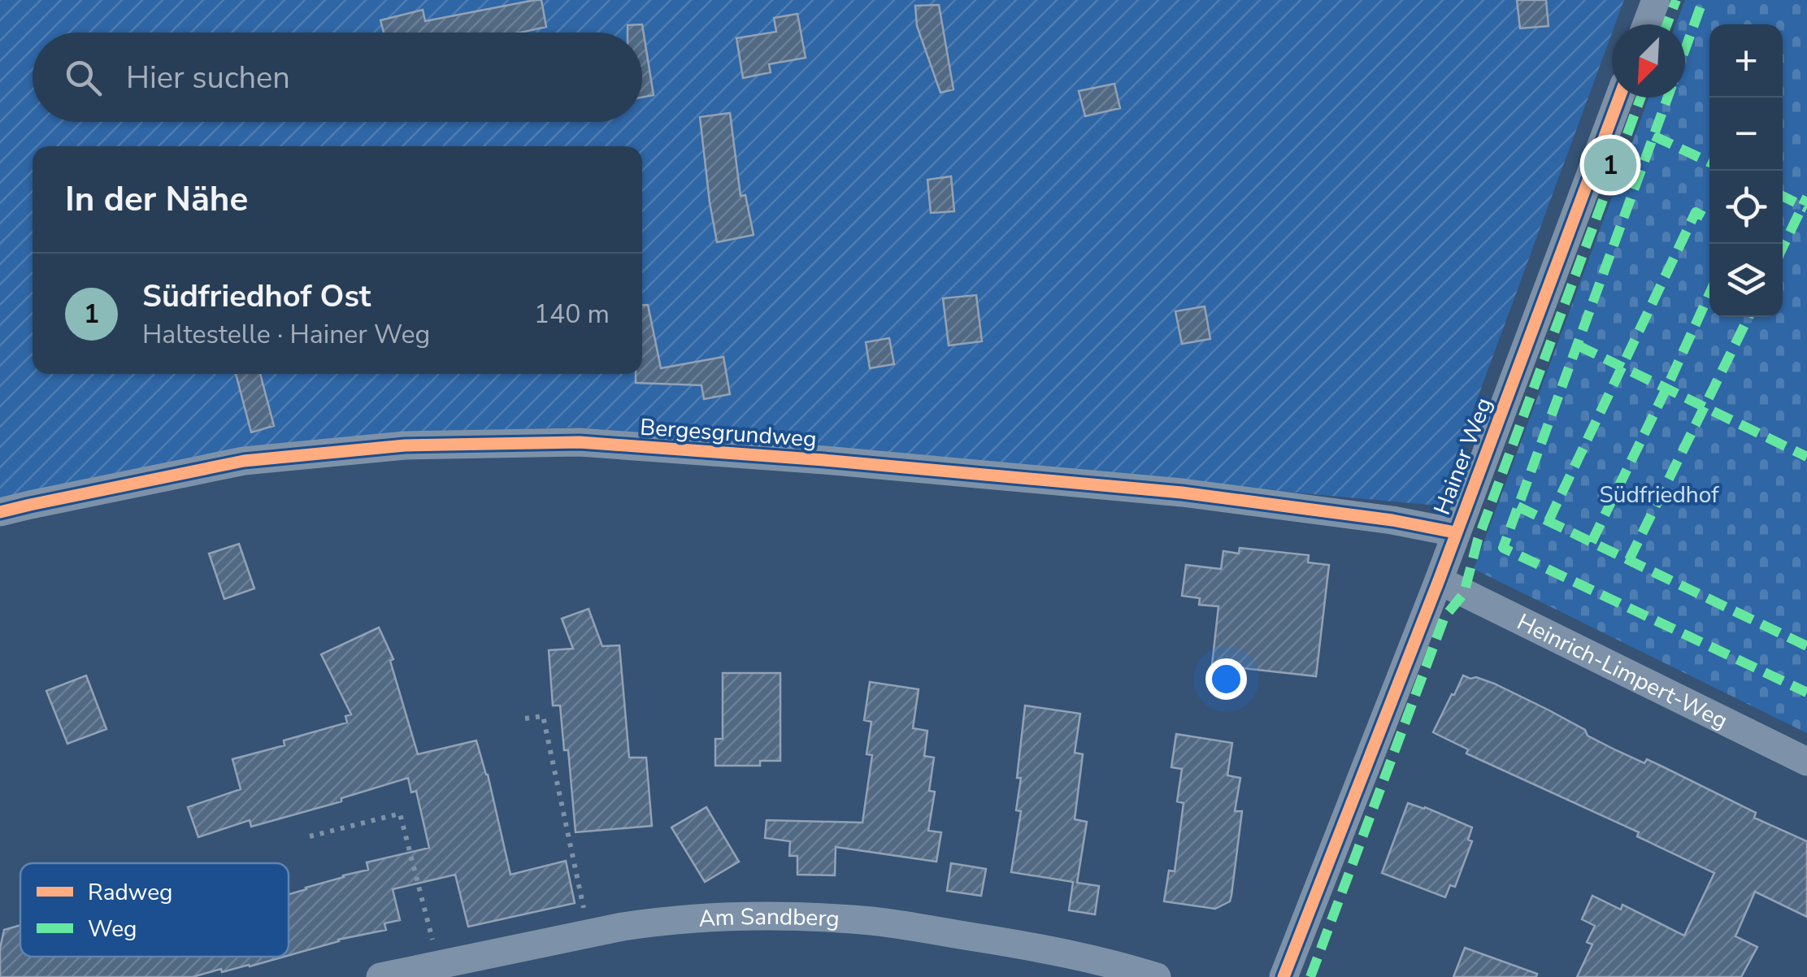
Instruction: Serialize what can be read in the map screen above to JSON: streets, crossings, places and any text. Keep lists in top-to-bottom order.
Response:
{
  "streets": {
    "street": [
      "Bergesgrundweg",
      "Hainer Weg",
      "Heinrich-Limpert-Weg",
      "Am Sandberg"
    ]
  },
  "crossings": [
    ["Bergesgrundweg", "Hainer Weg"],
    ["Hainer Weg", "Heinrich-Limpert-Weg"]
  ],
  "parks": ["Südfriedhof"],
  "legend": ["Radweg", "Weg"],
  "north": "bottom left",
  "page": {
    "map_buttons": ["+", "−"],
    "search": "Hier suchen",
    "pins": "1",
    "heading": "In der Nähe",
    "list": [
      {
        "mark": "1",
        "name": "Südfriedhof Ost",
        "note": "Haltestelle · Hainer Weg",
        "value": "140 m"
      }
    ]
  }
}
